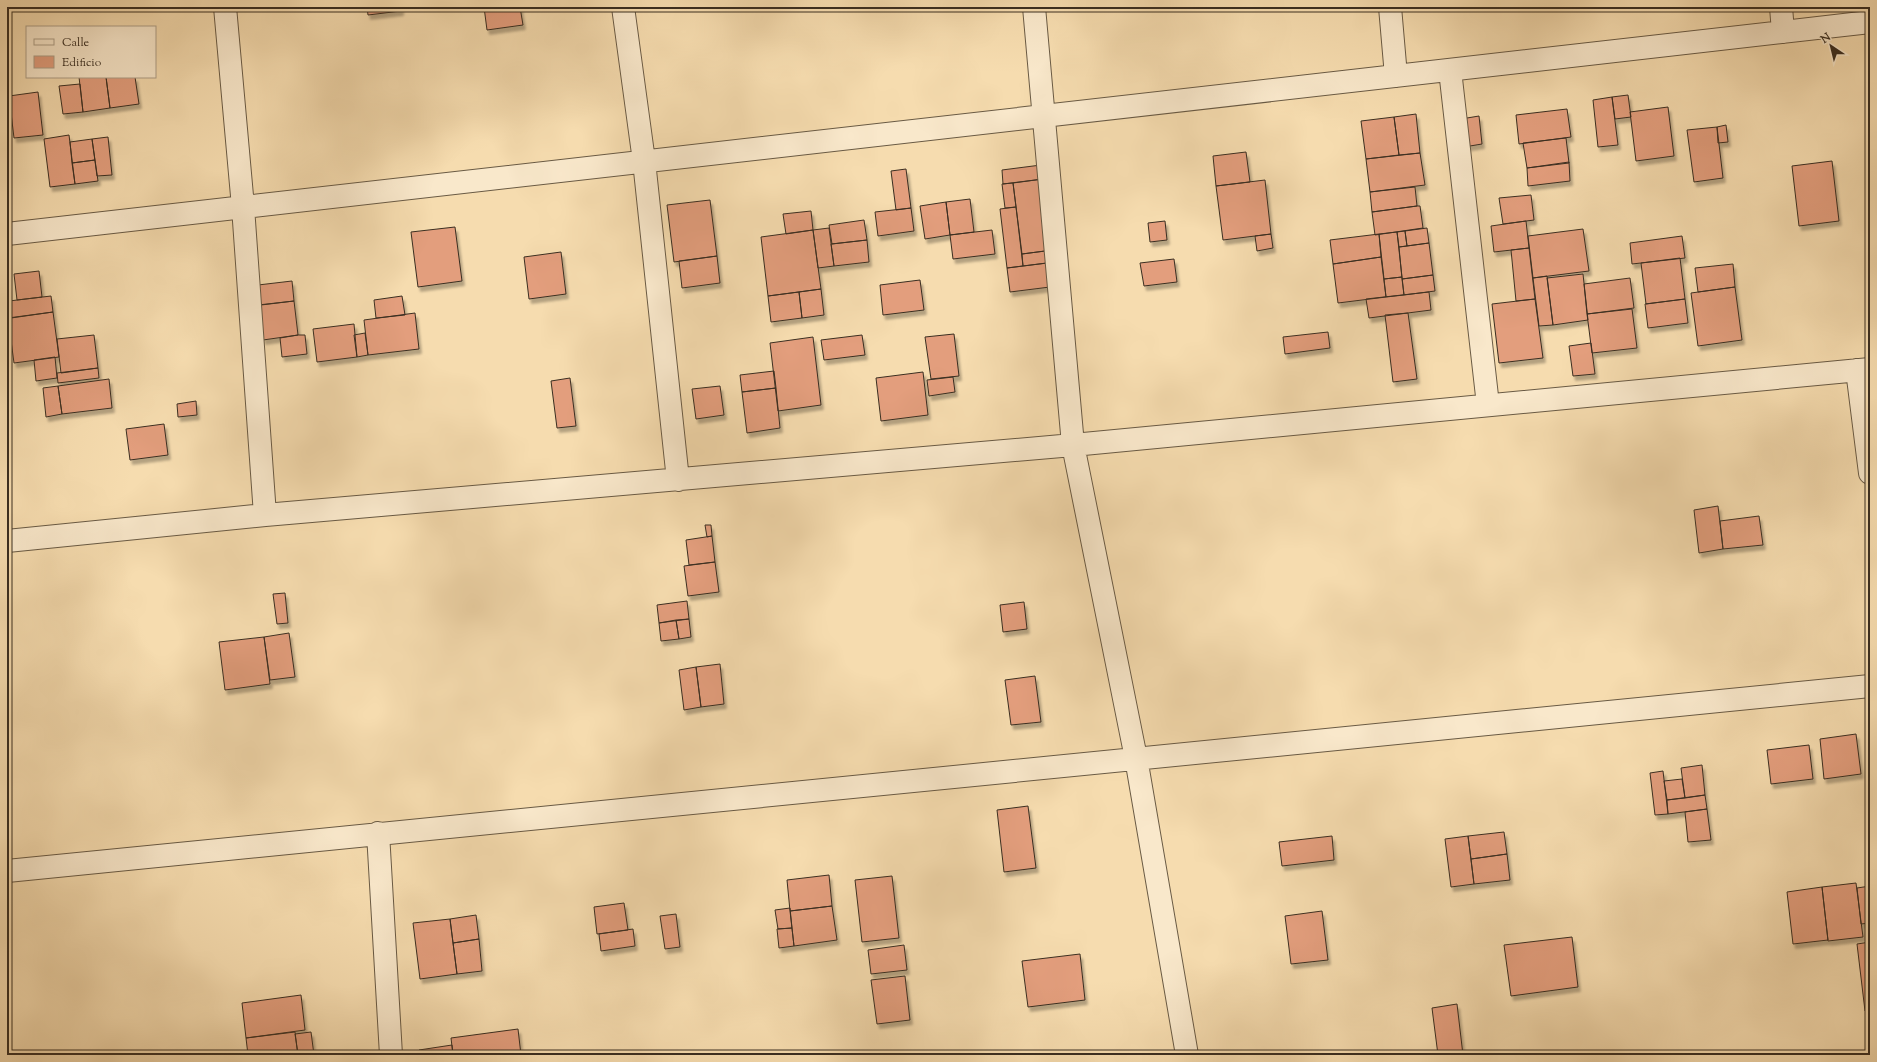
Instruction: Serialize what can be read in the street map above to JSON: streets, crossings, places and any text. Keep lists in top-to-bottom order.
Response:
{
  "legend": ["Calle", "Edificio"],
  "north": "top left"
}
